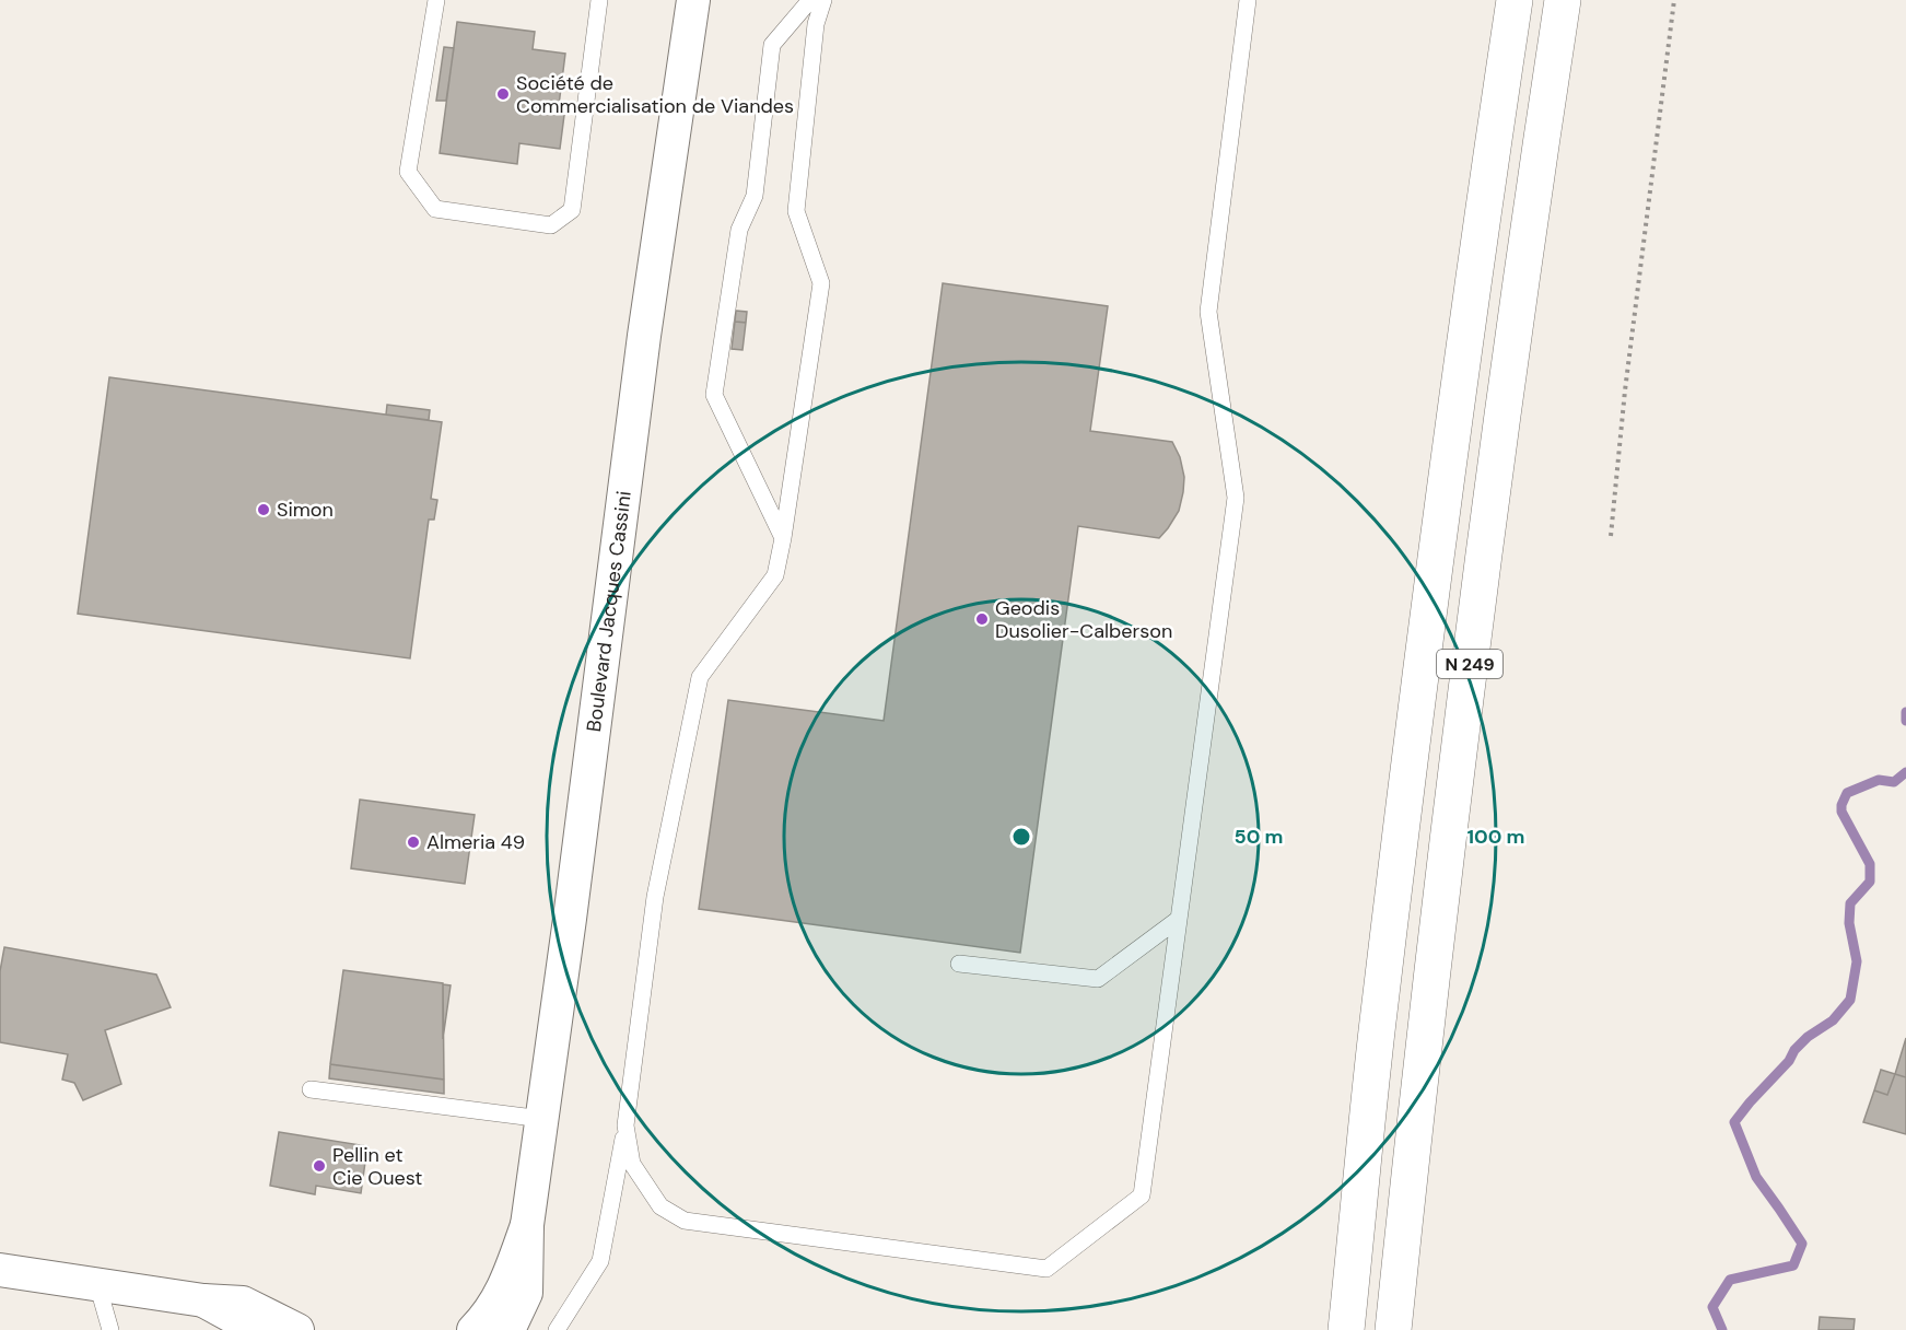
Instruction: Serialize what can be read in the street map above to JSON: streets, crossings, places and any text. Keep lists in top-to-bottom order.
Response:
{
  "streets": {
    "highway": ["N 249"],
    "street": ["Boulevard Jacques Cassini"]
  },
  "places": [
    "Société de Commercialisation de Viandes",
    "Simon",
    "Geodis Dusolier-Calberson",
    "Almeria 49",
    "Pellin et Cie Ouest"
  ],
  "rings": ["50 m", "100 m"]
}
